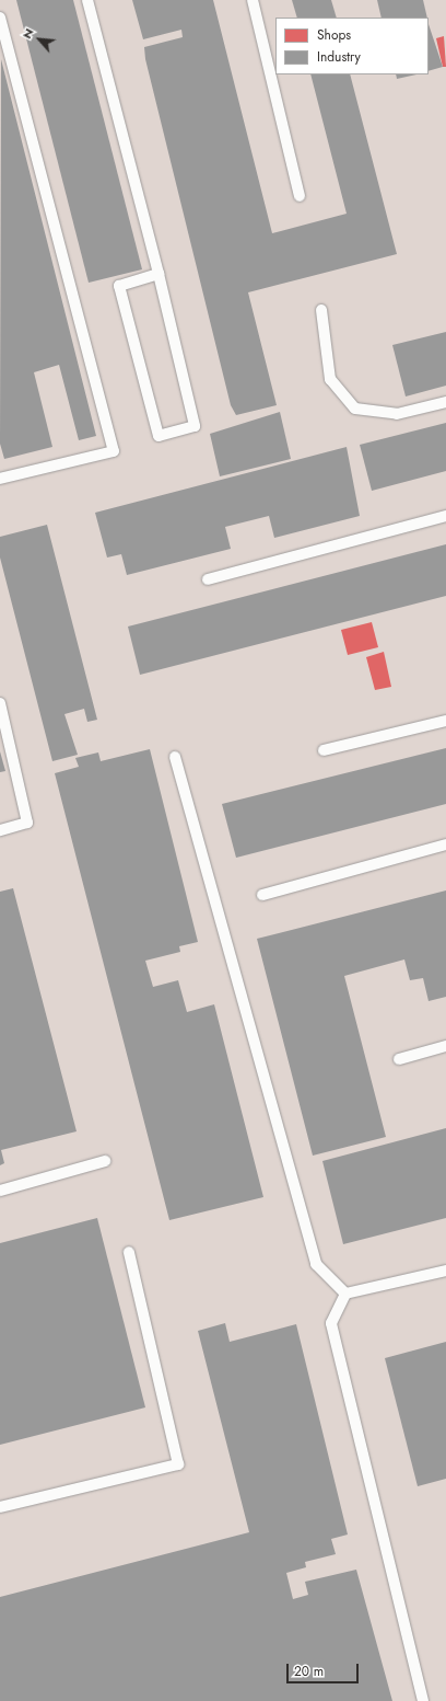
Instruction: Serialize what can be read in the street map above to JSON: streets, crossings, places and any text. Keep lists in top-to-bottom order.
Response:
{
  "legend": ["Shops", "Industry"],
  "scale_bar": "20 m",
  "north": "top left"
}
